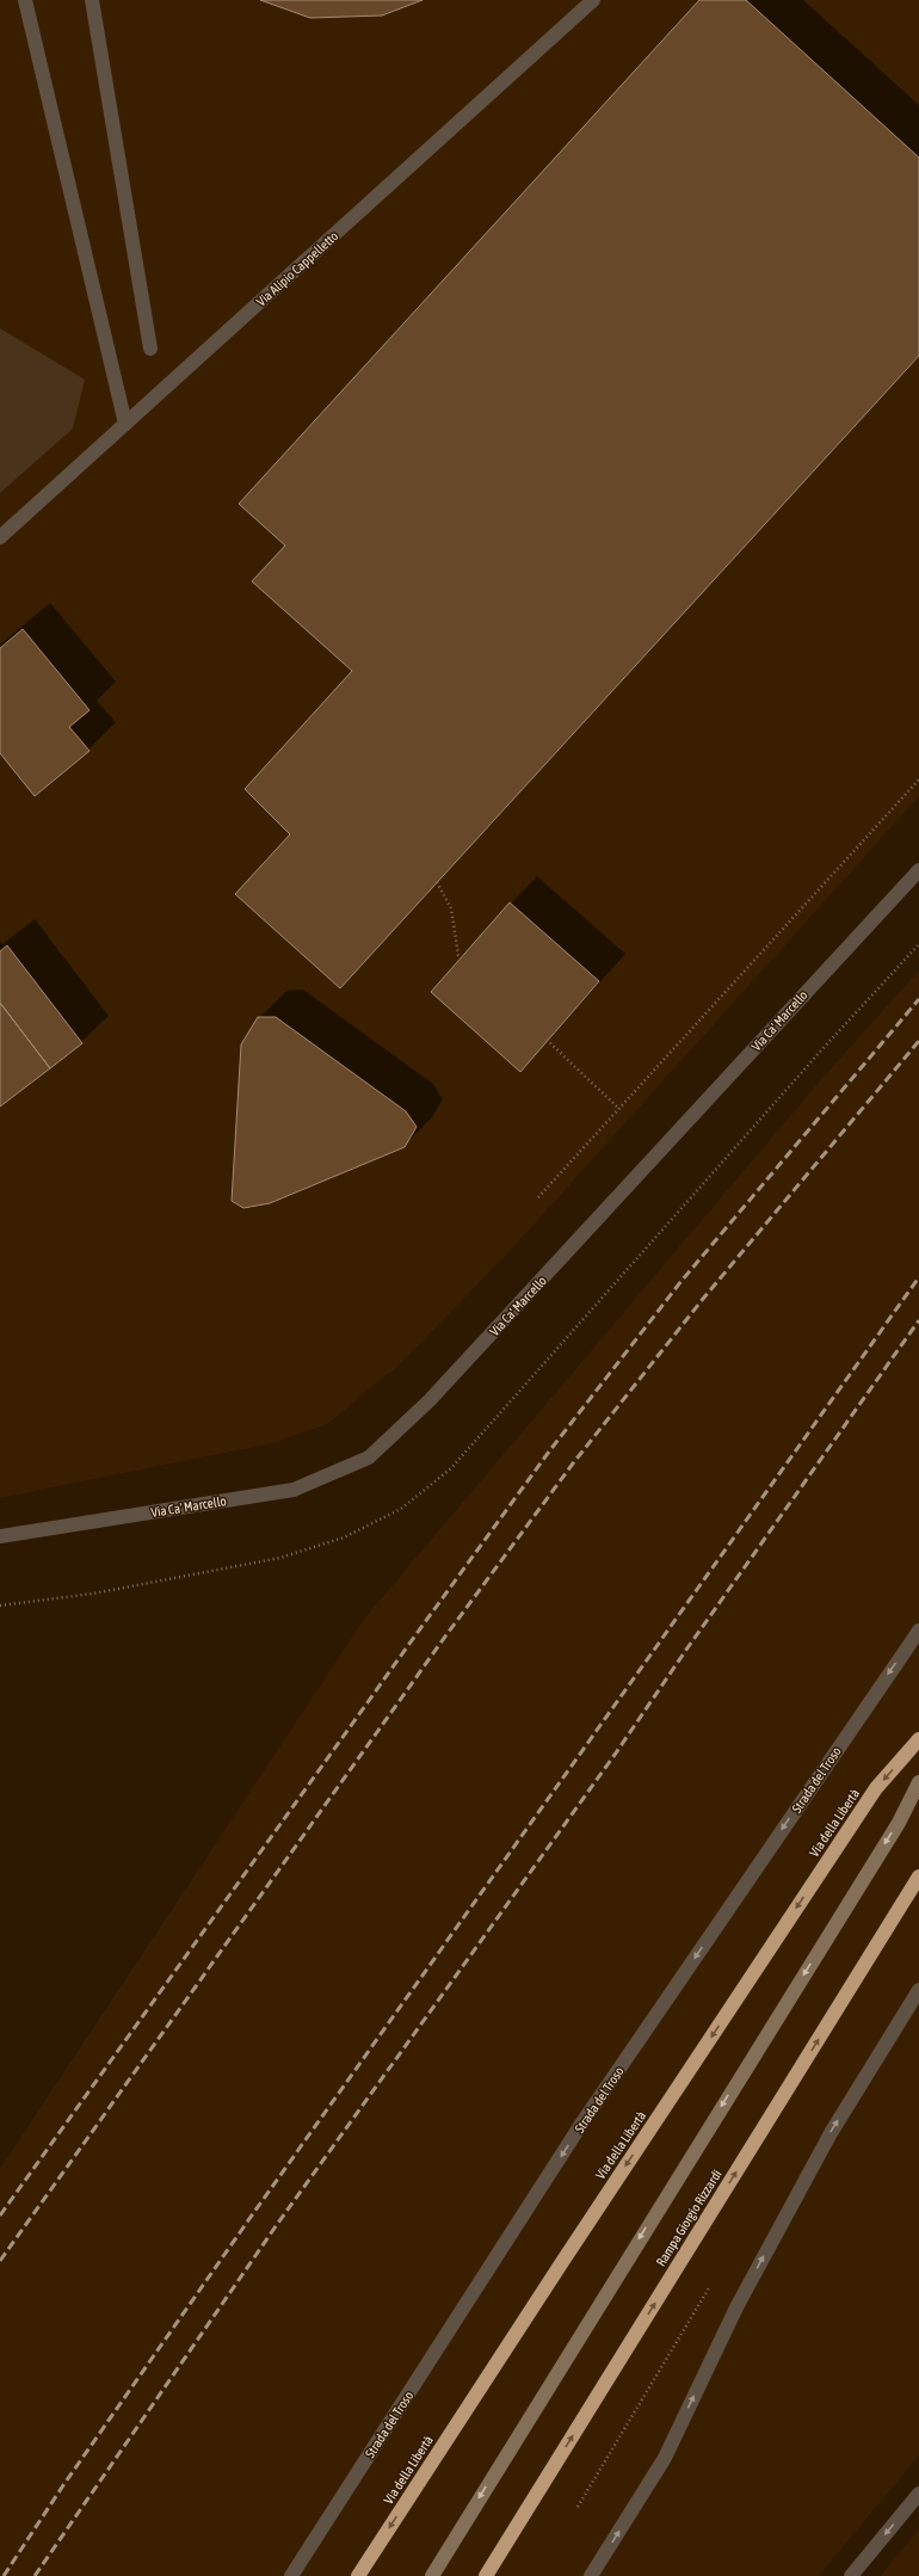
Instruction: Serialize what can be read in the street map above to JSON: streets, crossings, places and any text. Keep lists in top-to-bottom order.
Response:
{
  "streets": {
    "highway": ["Via della Libertà", "Rampa Giorgio Rizzardi"],
    "street": ["Via Alipio Cappelletto", "Via Ca' Marcello", "Strada del Troso"]
  },
  "one_way": ["Via della Libertà", "Rampa Giorgio Rizzardi"]
}
